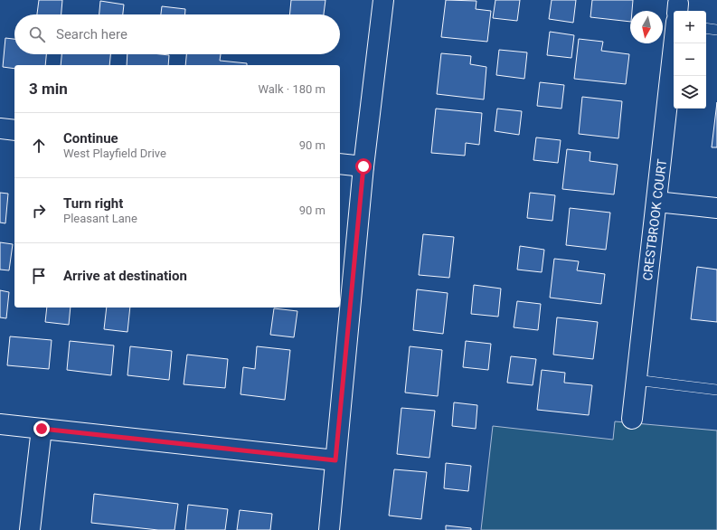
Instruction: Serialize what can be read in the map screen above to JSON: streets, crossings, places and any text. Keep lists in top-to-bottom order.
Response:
{
  "streets": {
    "street": ["CRESTBROOK COURT"]
  },
  "north": "bottom",
  "page": {
    "map_buttons": ["+", "−"],
    "search": "Search here",
    "heading": ["3 min", "Walk · 180 m"],
    "list": [
      ["Continue", "West Playfield Drive", "90 m"],
      ["Turn right", "Pleasant Lane", "90 m"],
      "Arrive at destination"
    ]
  }
}
